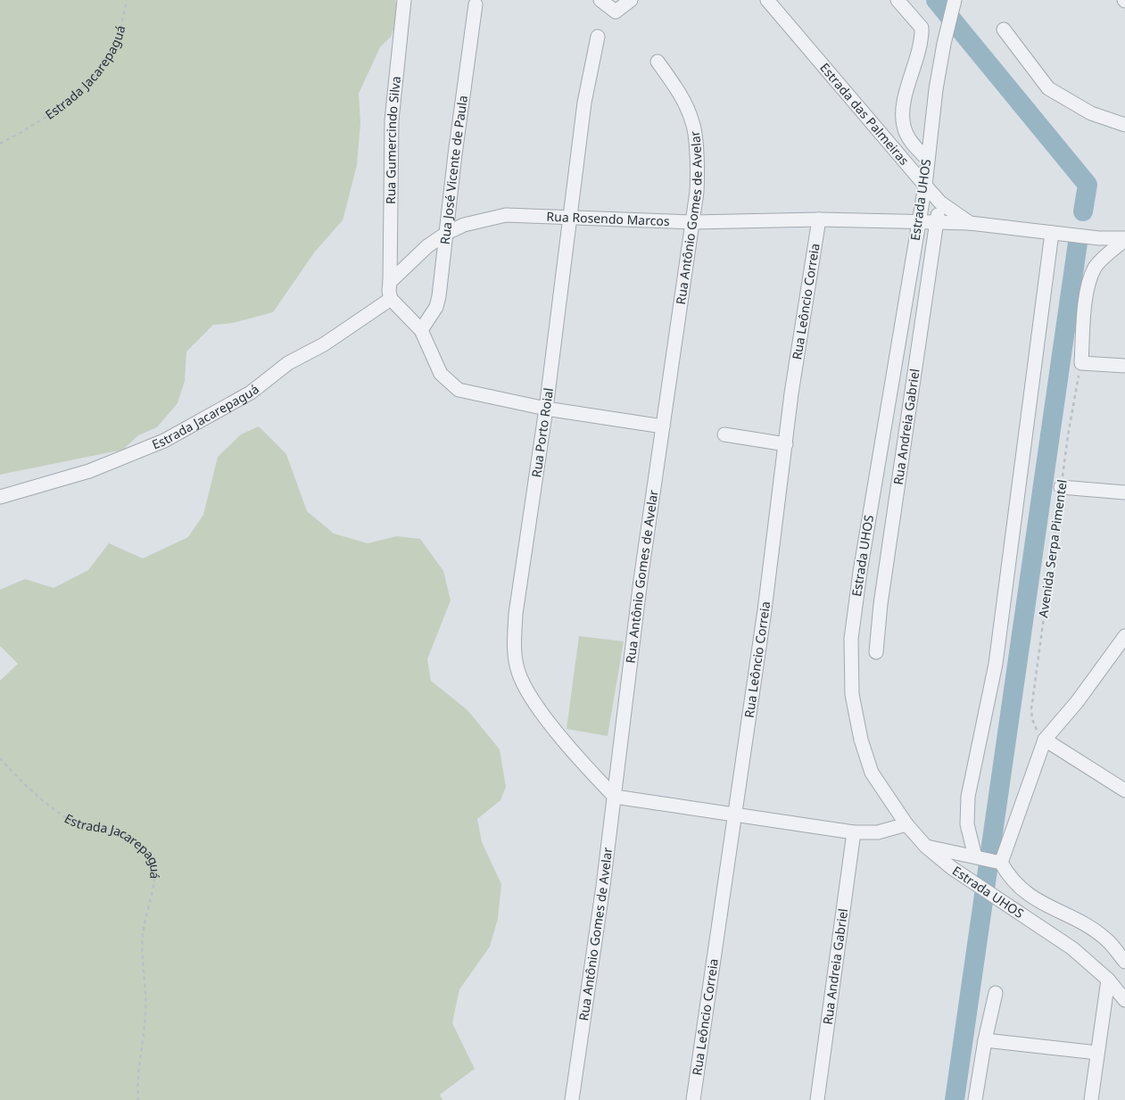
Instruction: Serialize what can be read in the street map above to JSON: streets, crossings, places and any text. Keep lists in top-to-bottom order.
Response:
{
  "streets": {
    "street": [
      "Estrada Jacarepaguá",
      "Estrada das Palmeiras",
      "Rua Gumercindo Silva",
      "Rua José Vicente de Paula",
      "Estrada UHOS",
      "Rua Antônio Gomes de Avelar",
      "Rua Rosendo Marcos",
      "Rua Leôncio Correia",
      "Rua Andreia Gabriel",
      "Rua Porto Roial"
    ],
    "path": ["Avenida Serpa Pimentel"]
  },
  "crossings": [
    ["Estrada das Palmeiras", "Estrada UHOS"],
    ["Estrada das Palmeiras", "Rua Rosendo Marcos"],
    ["Estrada das Palmeiras", "Rua Andreia Gabriel"],
    ["Rua Gumercindo Silva", "Rua Rosendo Marcos"],
    ["Rua José Vicente de Paula", "Rua Rosendo Marcos"],
    ["Estrada UHOS", "Rua Rosendo Marcos"],
    ["Rua Antônio Gomes de Avelar", "Rua Rosendo Marcos"],
    ["Rua Antônio Gomes de Avelar", "Rua Porto Roial"],
    ["Rua Rosendo Marcos", "Rua Leôncio Correia"],
    ["Rua Rosendo Marcos", "Rua Andreia Gabriel"],
    ["Rua Rosendo Marcos", "Rua Porto Roial"]
  ]
}
